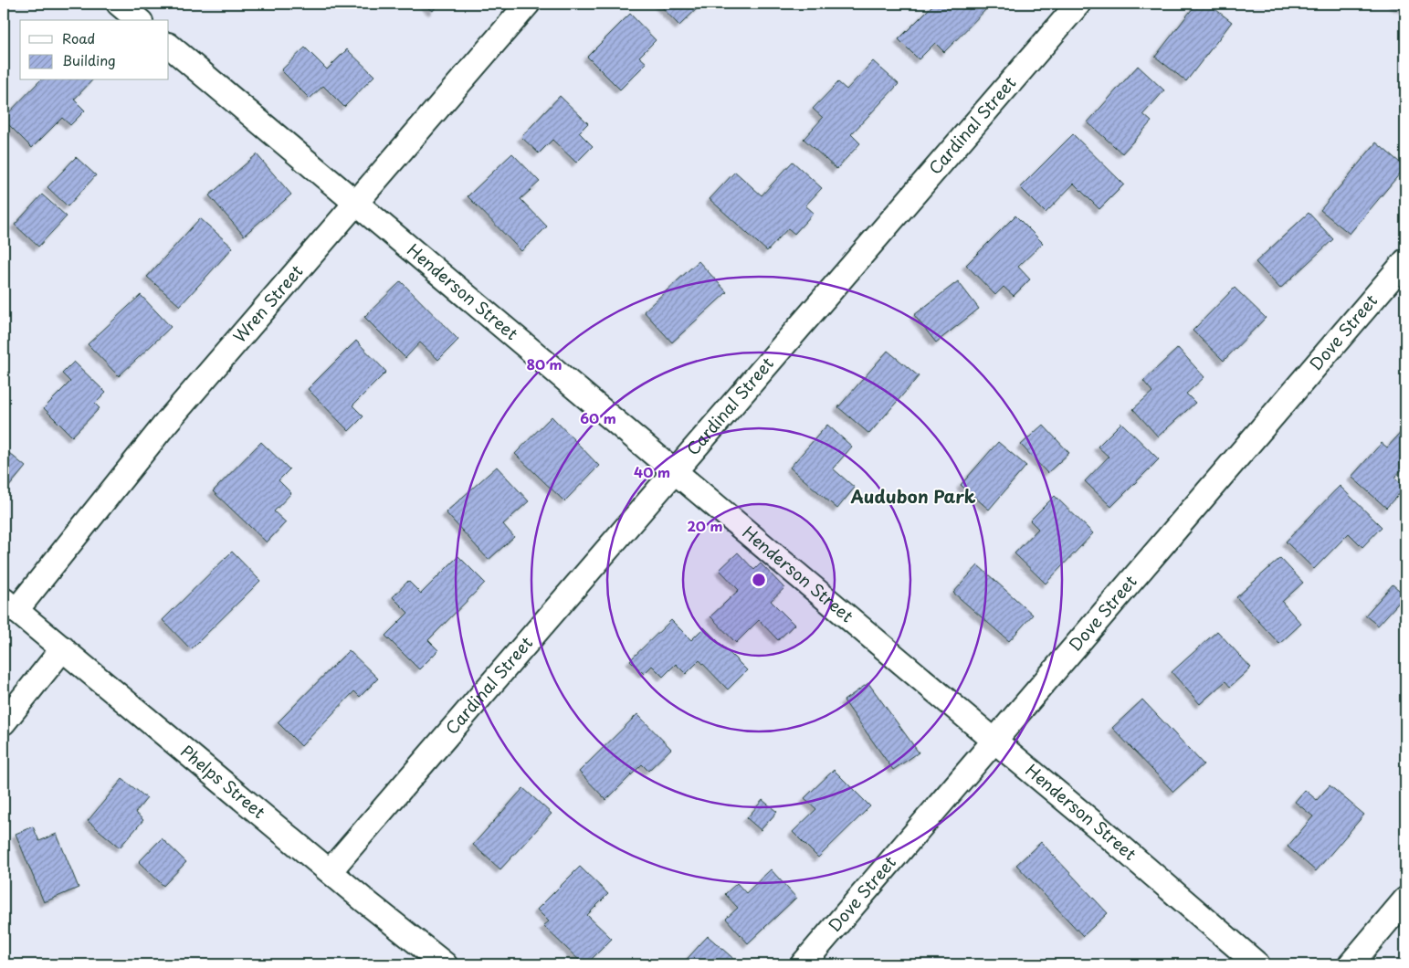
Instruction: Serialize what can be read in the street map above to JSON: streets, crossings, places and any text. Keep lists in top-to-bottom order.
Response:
{
  "streets": {
    "street": [
      "Cardinal Street",
      "Henderson Street",
      "Wren Street",
      "Dove Street",
      "Phelps Street"
    ]
  },
  "crossings": [
    ["Cardinal Street", "Henderson Street"],
    ["Cardinal Street", "Phelps Street"],
    ["Henderson Street", "Wren Street"],
    ["Henderson Street", "Dove Street"],
    ["Wren Street", "Phelps Street"]
  ],
  "districts": ["Audubon Park"],
  "legend": ["Road", "Building"],
  "rings": [
    "80 m",
    "60 m",
    "40 m",
    "20 m"
  ]
}
